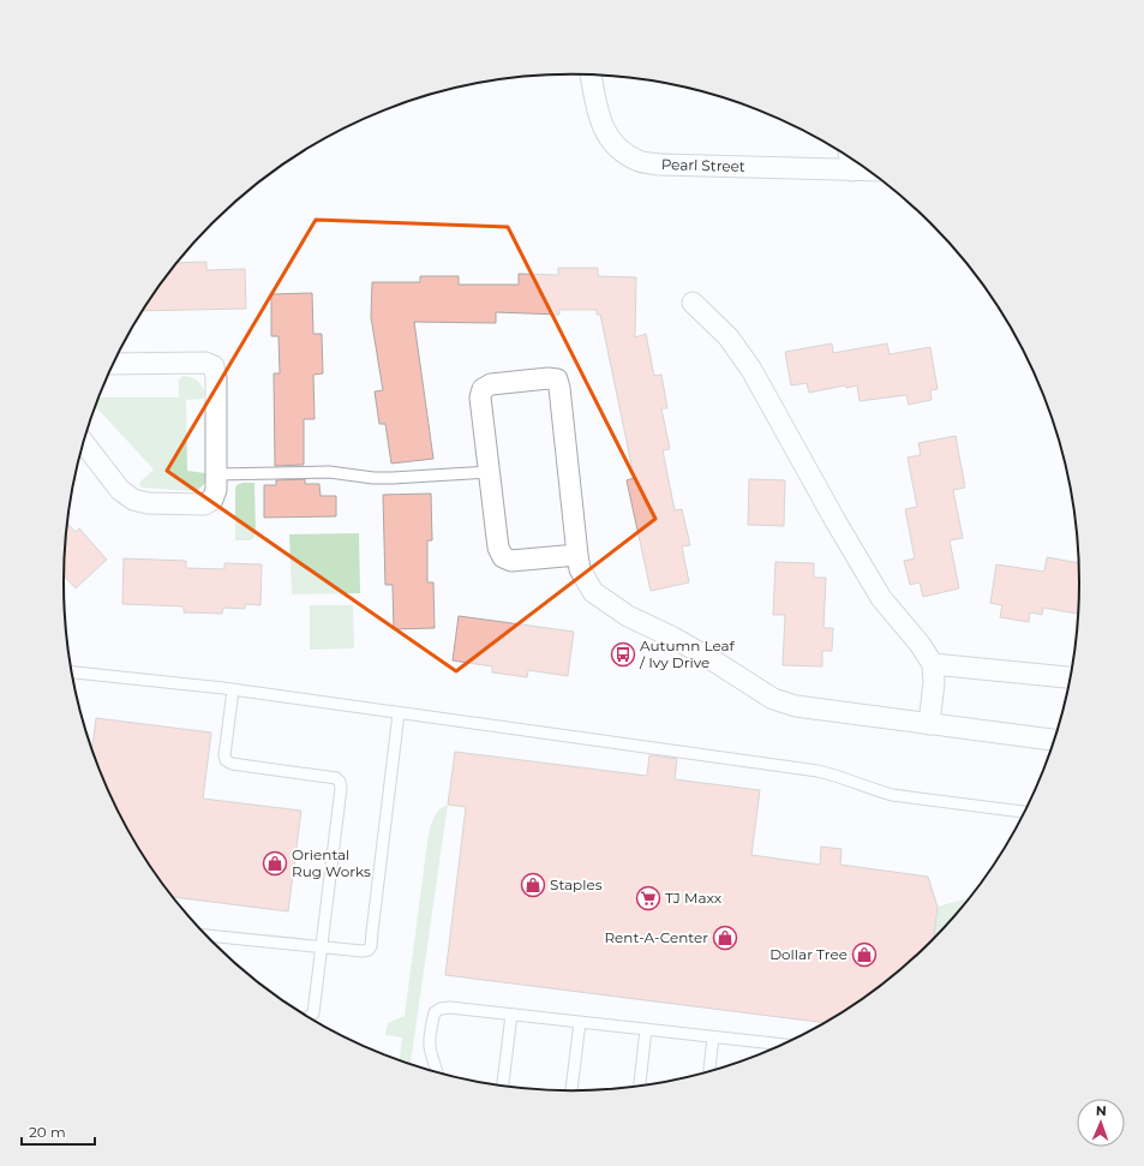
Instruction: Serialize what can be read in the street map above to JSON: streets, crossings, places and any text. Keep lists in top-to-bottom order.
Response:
{
  "streets": {
    "street": ["Pearl Street"]
  },
  "places": {
    "bus stop": ["Autumn Leaf / Ivy Drive"],
    "shop": [
      "Oriental Rug Works",
      "Staples",
      "Rent-A-Center",
      "Dollar Tree"
    ],
    "supermarket": ["TJ Maxx"]
  },
  "scale_bar": "20 m",
  "north": "top"
}
